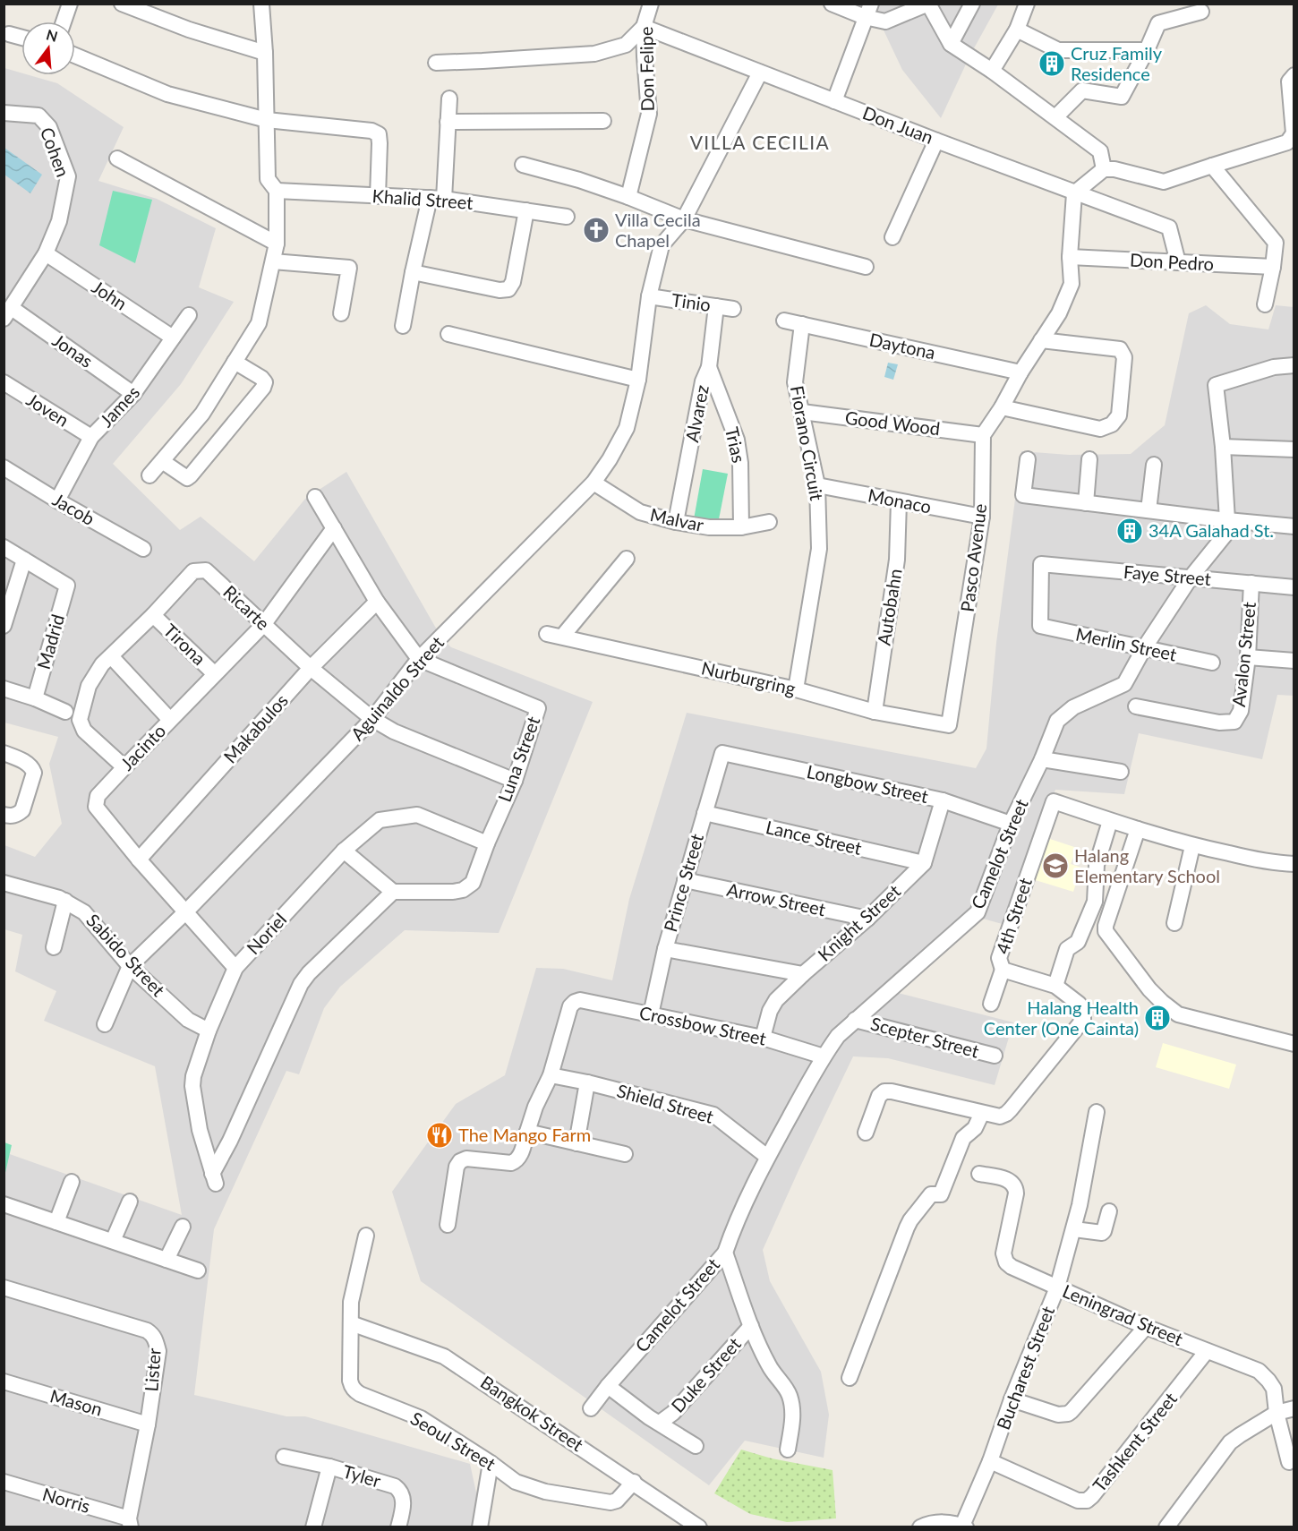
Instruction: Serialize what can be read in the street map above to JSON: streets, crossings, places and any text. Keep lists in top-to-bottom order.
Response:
{
  "streets": {
    "street": [
      "Don Felipe",
      "Don Juan",
      "Cohen",
      "Khalid Street",
      "Don Pedro",
      "John",
      "Tinio",
      "Daytona",
      "Jonas",
      "James",
      "Joven",
      "Alvarez",
      "Good Wood",
      "Fiorano Circuit",
      "Trias",
      "Monaco",
      "Jacob",
      "Malvar",
      "Pasco Avenue",
      "Faye Street",
      "Autobahn",
      "Ricarte",
      "Madrid",
      "Tirona",
      "Merlin Street",
      "Avalon Street",
      "Nurburgring",
      "Aguinaldo Street",
      "Makabulos",
      "Jacinto",
      "Luna Street",
      "Longbow Street",
      "Lance Street",
      "Camelot Street",
      "Prince Street",
      "Arrow Street",
      "4th Street",
      "Knight Street",
      "Noriel",
      "Sabido Street",
      "Crossbow Street",
      "Scepter Street",
      "Shield Street",
      "Leningrad Street",
      "Bucharest Street",
      "Lister",
      "Duke Street",
      "Mason",
      "Bangkok Street",
      "Seoul Street",
      "Tashkent Street",
      "Tyler",
      "Norris"
    ]
  },
  "crossings": [
    ["Don Felipe", "Don Juan"],
    ["Don Juan", "Don Pedro"],
    ["Don Juan", "Aguinaldo Street"],
    ["Cohen", "John"],
    ["Cohen", "Jonas"],
    ["John", "James"],
    ["Tinio", "Alvarez"],
    ["Tinio", "Aguinaldo Street"],
    ["Daytona", "Fiorano Circuit"],
    ["Jonas", "James"],
    ["James", "Joven"],
    ["James", "Jacob"],
    ["Alvarez", "Trias"],
    ["Alvarez", "Malvar"],
    ["Good Wood", "Fiorano Circuit"],
    ["Good Wood", "Pasco Avenue"],
    ["Fiorano Circuit", "Monaco"],
    ["Fiorano Circuit", "Nurburgring"],
    ["Trias", "Malvar"],
    ["Monaco", "Pasco Avenue"],
    ["Monaco", "Autobahn"],
    ["Malvar", "Aguinaldo Street"],
    ["Pasco Avenue", "Nurburgring"],
    ["Faye Street", "Merlin Street"],
    ["Faye Street", "Avalon Street"],
    ["Faye Street", "Camelot Street"],
    ["Autobahn", "Nurburgring"],
    ["Ricarte", "Tirona"],
    ["Ricarte", "Aguinaldo Street"],
    ["Ricarte", "Makabulos"],
    ["Ricarte", "Jacinto"],
    ["Ricarte", "Luna Street"],
    ["Tirona", "Jacinto"],
    ["Merlin Street", "Camelot Street"],
    ["Aguinaldo Street", "Jacinto"],
    ["Aguinaldo Street", "Luna Street"],
    ["Aguinaldo Street", "Sabido Street"],
    ["Makabulos", "Jacinto"],
    ["Jacinto", "Noriel"],
    ["Luna Street", "Noriel"],
    ["Longbow Street", "Camelot Street"],
    ["Longbow Street", "Prince Street"],
    ["Longbow Street", "Knight Street"],
    ["Lance Street", "Prince Street"],
    ["Lance Street", "Knight Street"],
    ["Camelot Street", "Crossbow Street"],
    ["Camelot Street", "Scepter Street"],
    ["Camelot Street", "Shield Street"],
    ["Prince Street", "Arrow Street"],
    ["Prince Street", "Crossbow Street"],
    ["Arrow Street", "Knight Street"],
    ["Knight Street", "Crossbow Street"],
    ["Noriel", "Sabido Street"],
    ["Crossbow Street", "Shield Street"],
    ["Leningrad Street", "Bucharest Street"],
    ["Leningrad Street", "Tashkent Street"],
    ["Bucharest Street", "Tashkent Street"],
    ["Lister", "Mason"],
    ["Lister", "Norris"],
    ["Bangkok Street", "Seoul Street"]
  ],
  "districts": ["VILLA CECILIA"],
  "places": {
    "building": ["Cruz Family Residence", "34A Galahad St.", "Halang Health Center (One Cainta)"],
    "church": ["Villa Cecila Chapel"],
    "school or university": ["Halang Elementary School"],
    "restaurant": ["The Mango Farm"]
  },
  "north": "top"
}
